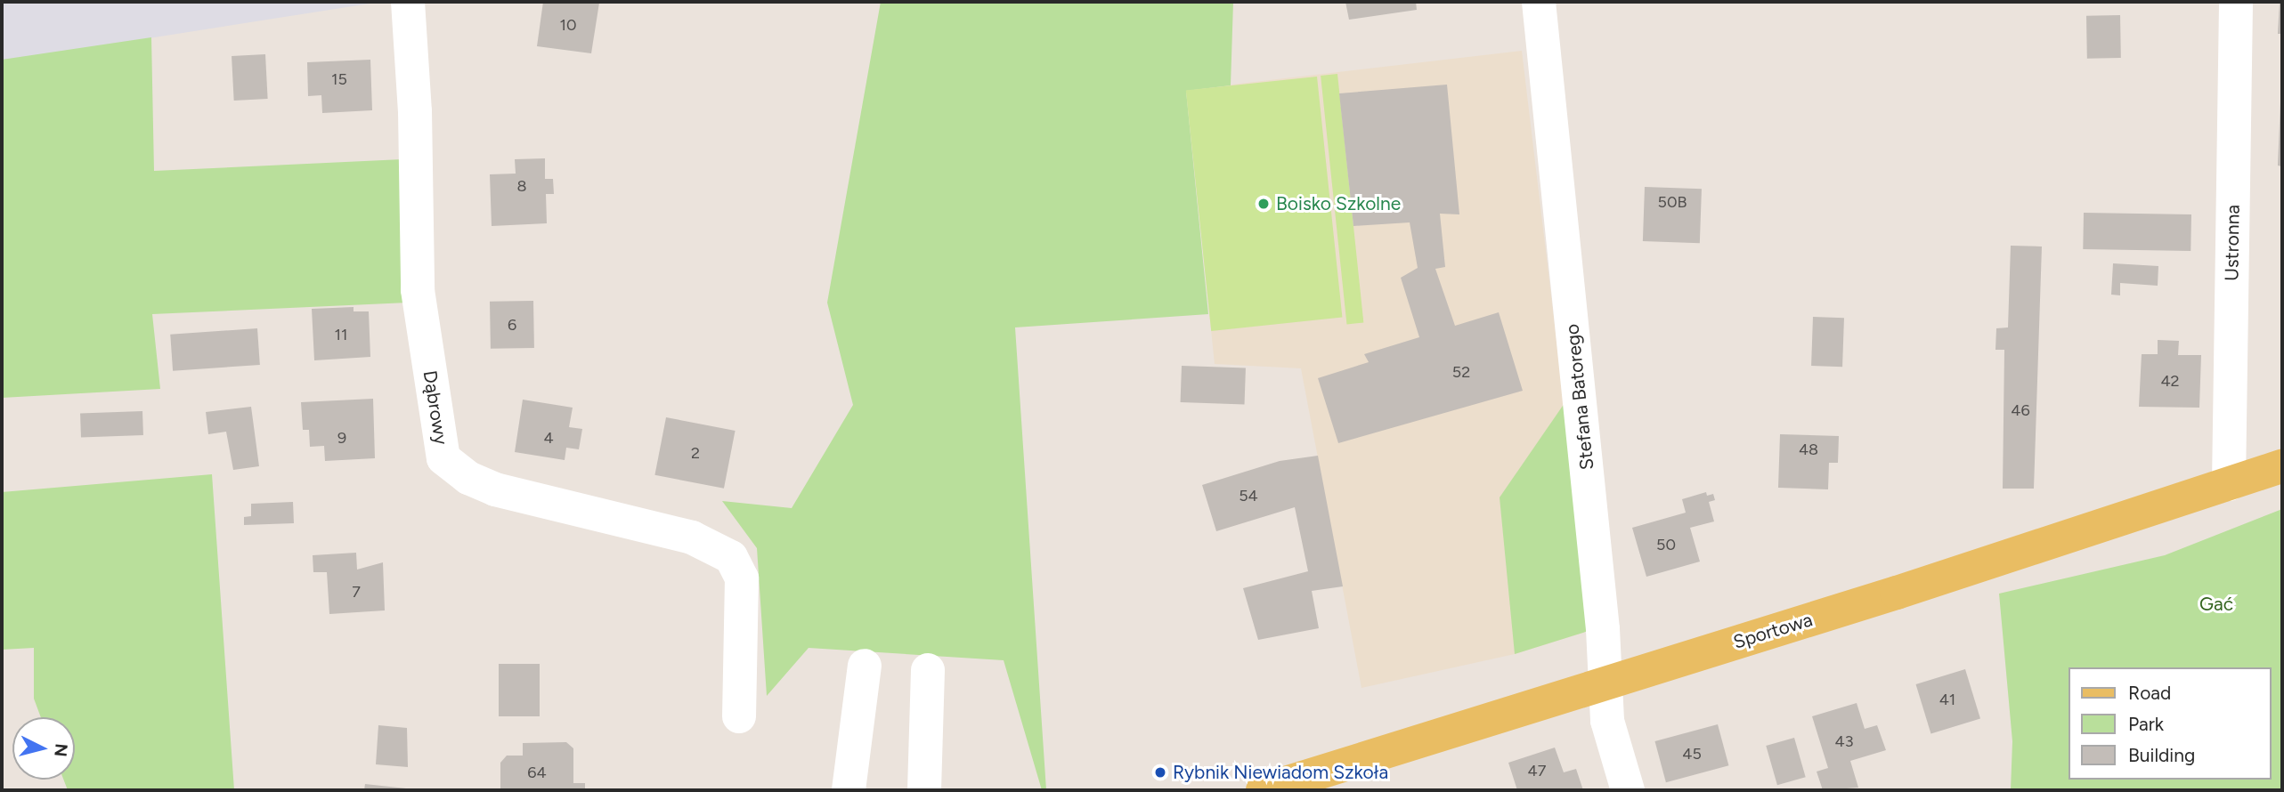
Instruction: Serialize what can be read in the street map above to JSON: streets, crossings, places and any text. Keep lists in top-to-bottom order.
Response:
{
  "streets": {
    "main road": ["Sportowa"],
    "street": ["Ustronna", "Stefana Batorego", "Dąbrowy"]
  },
  "crossings": [
    ["Ustronna", "Sportowa"],
    ["Stefana Batorego", "Sportowa"]
  ],
  "parks": ["Gać"],
  "places": ["Boisko Szkolne", "Rybnik Niewiadom Szkoła"],
  "house_numbers": [
    "10",
    "15",
    "8",
    "50B",
    "6",
    "11",
    "52",
    "42",
    "46",
    "9",
    "4",
    "48",
    "2",
    "54",
    "50",
    "7",
    "41",
    "43",
    "45",
    "47",
    "64"
  ],
  "legend": ["Road", "Park", "Building"],
  "north": "right"
}
